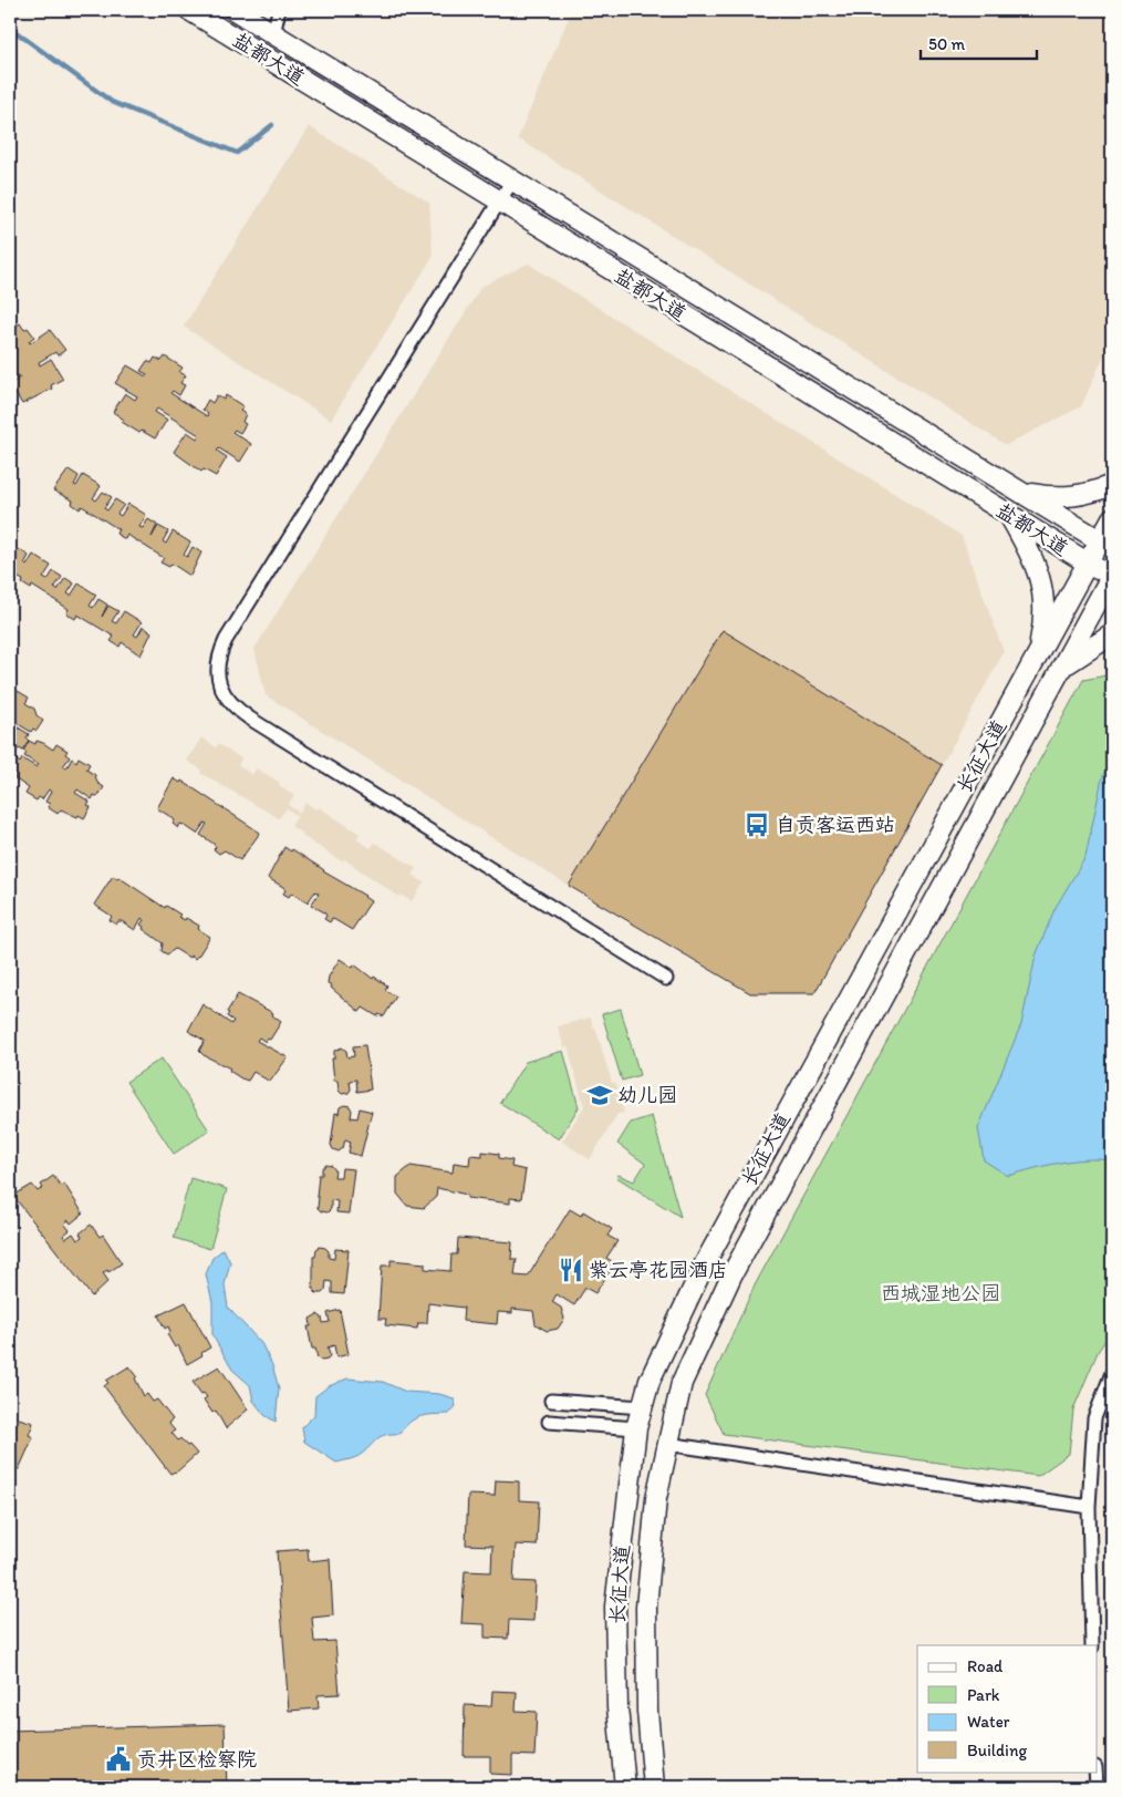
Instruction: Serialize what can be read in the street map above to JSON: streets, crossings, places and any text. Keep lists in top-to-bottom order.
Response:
{
  "streets": {
    "main road": ["盐都大道", "长征大道"]
  },
  "crossings": [
    ["盐都大道", "长征大道"]
  ],
  "parks": ["西城湿地公园"],
  "places": {
    "bus stop": ["自贡客运西站"],
    "school or university": ["幼儿园"],
    "restaurant": ["紫云亭花园酒店"],
    "public building": ["贡井区检察院"]
  },
  "legend": [
    "Road",
    "Park",
    "Water",
    "Building"
  ],
  "scale_bar": "50 m"
}
